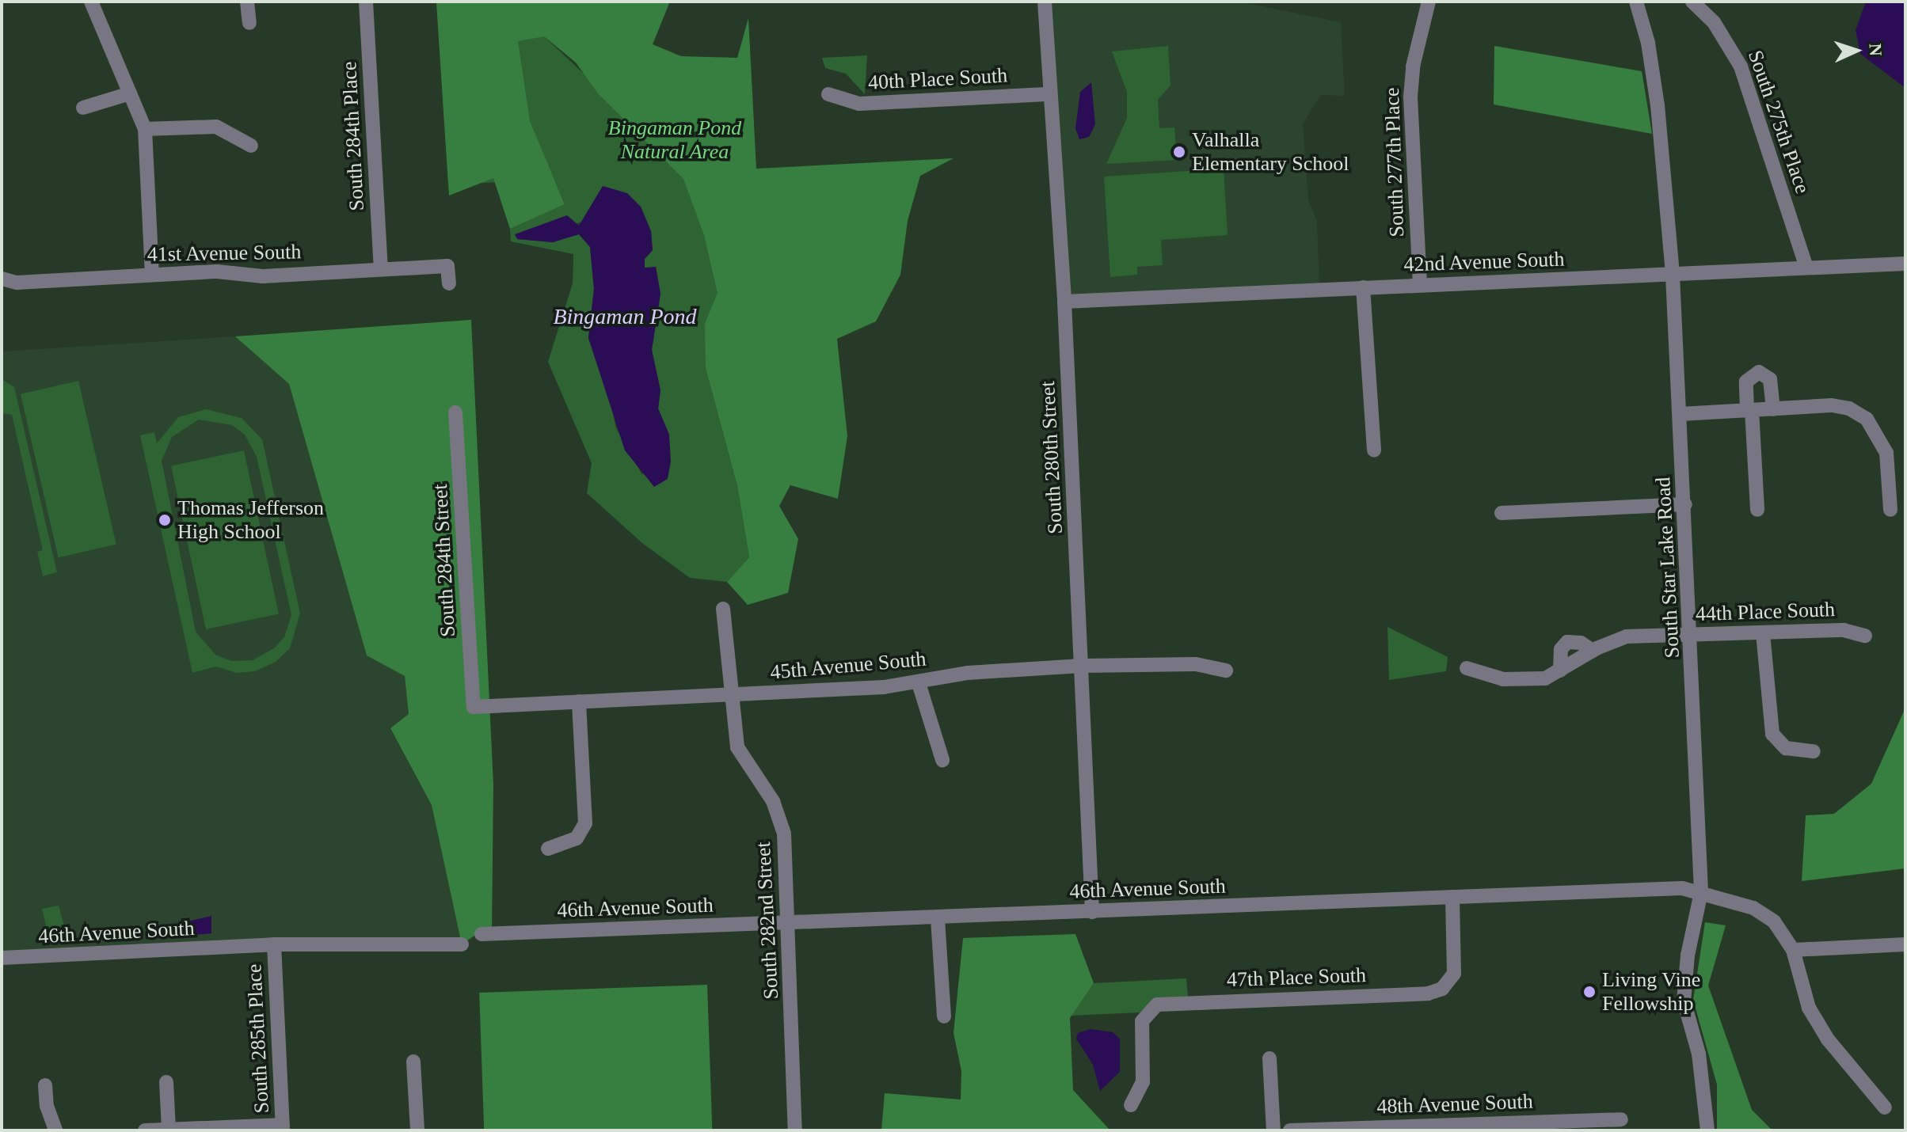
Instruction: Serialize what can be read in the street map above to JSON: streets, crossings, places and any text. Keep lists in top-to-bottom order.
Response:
{
  "streets": {
    "street": [
      "40th Place South",
      "South 275th Place",
      "South 284th Place",
      "South 277th Place",
      "41st Avenue South",
      "42nd Avenue South",
      "South 280th Street",
      "South 284th Street",
      "South Star Lake Road",
      "44th Place South",
      "45th Avenue South",
      "46th Avenue South",
      "South 282nd Street",
      "47th Place South",
      "South 285th Place",
      "48th Avenue South"
    ]
  },
  "crossings": [
    ["40th Place South", "South 280th Street"],
    ["South 275th Place", "42nd Avenue South"],
    ["South 284th Place", "41st Avenue South"],
    ["South 277th Place", "42nd Avenue South"],
    ["42nd Avenue South", "South 280th Street"],
    ["42nd Avenue South", "South Star Lake Road"],
    ["South 280th Street", "45th Avenue South"],
    ["South 280th Street", "46th Avenue South"],
    ["South 284th Street", "45th Avenue South"],
    ["South Star Lake Road", "44th Place South"],
    ["South Star Lake Road", "46th Avenue South"],
    ["45th Avenue South", "South 282nd Street"],
    ["46th Avenue South", "South 282nd Street"],
    ["46th Avenue South", "47th Place South"],
    ["46th Avenue South", "South 285th Place"]
  ],
  "water": ["Bingaman Pond"],
  "parks": ["Bingaman Pond Natural Area"],
  "places": ["Valhalla Elementary School", "Thomas Jefferson High School", "Living Vine Fellowship"],
  "north": "right"
}
